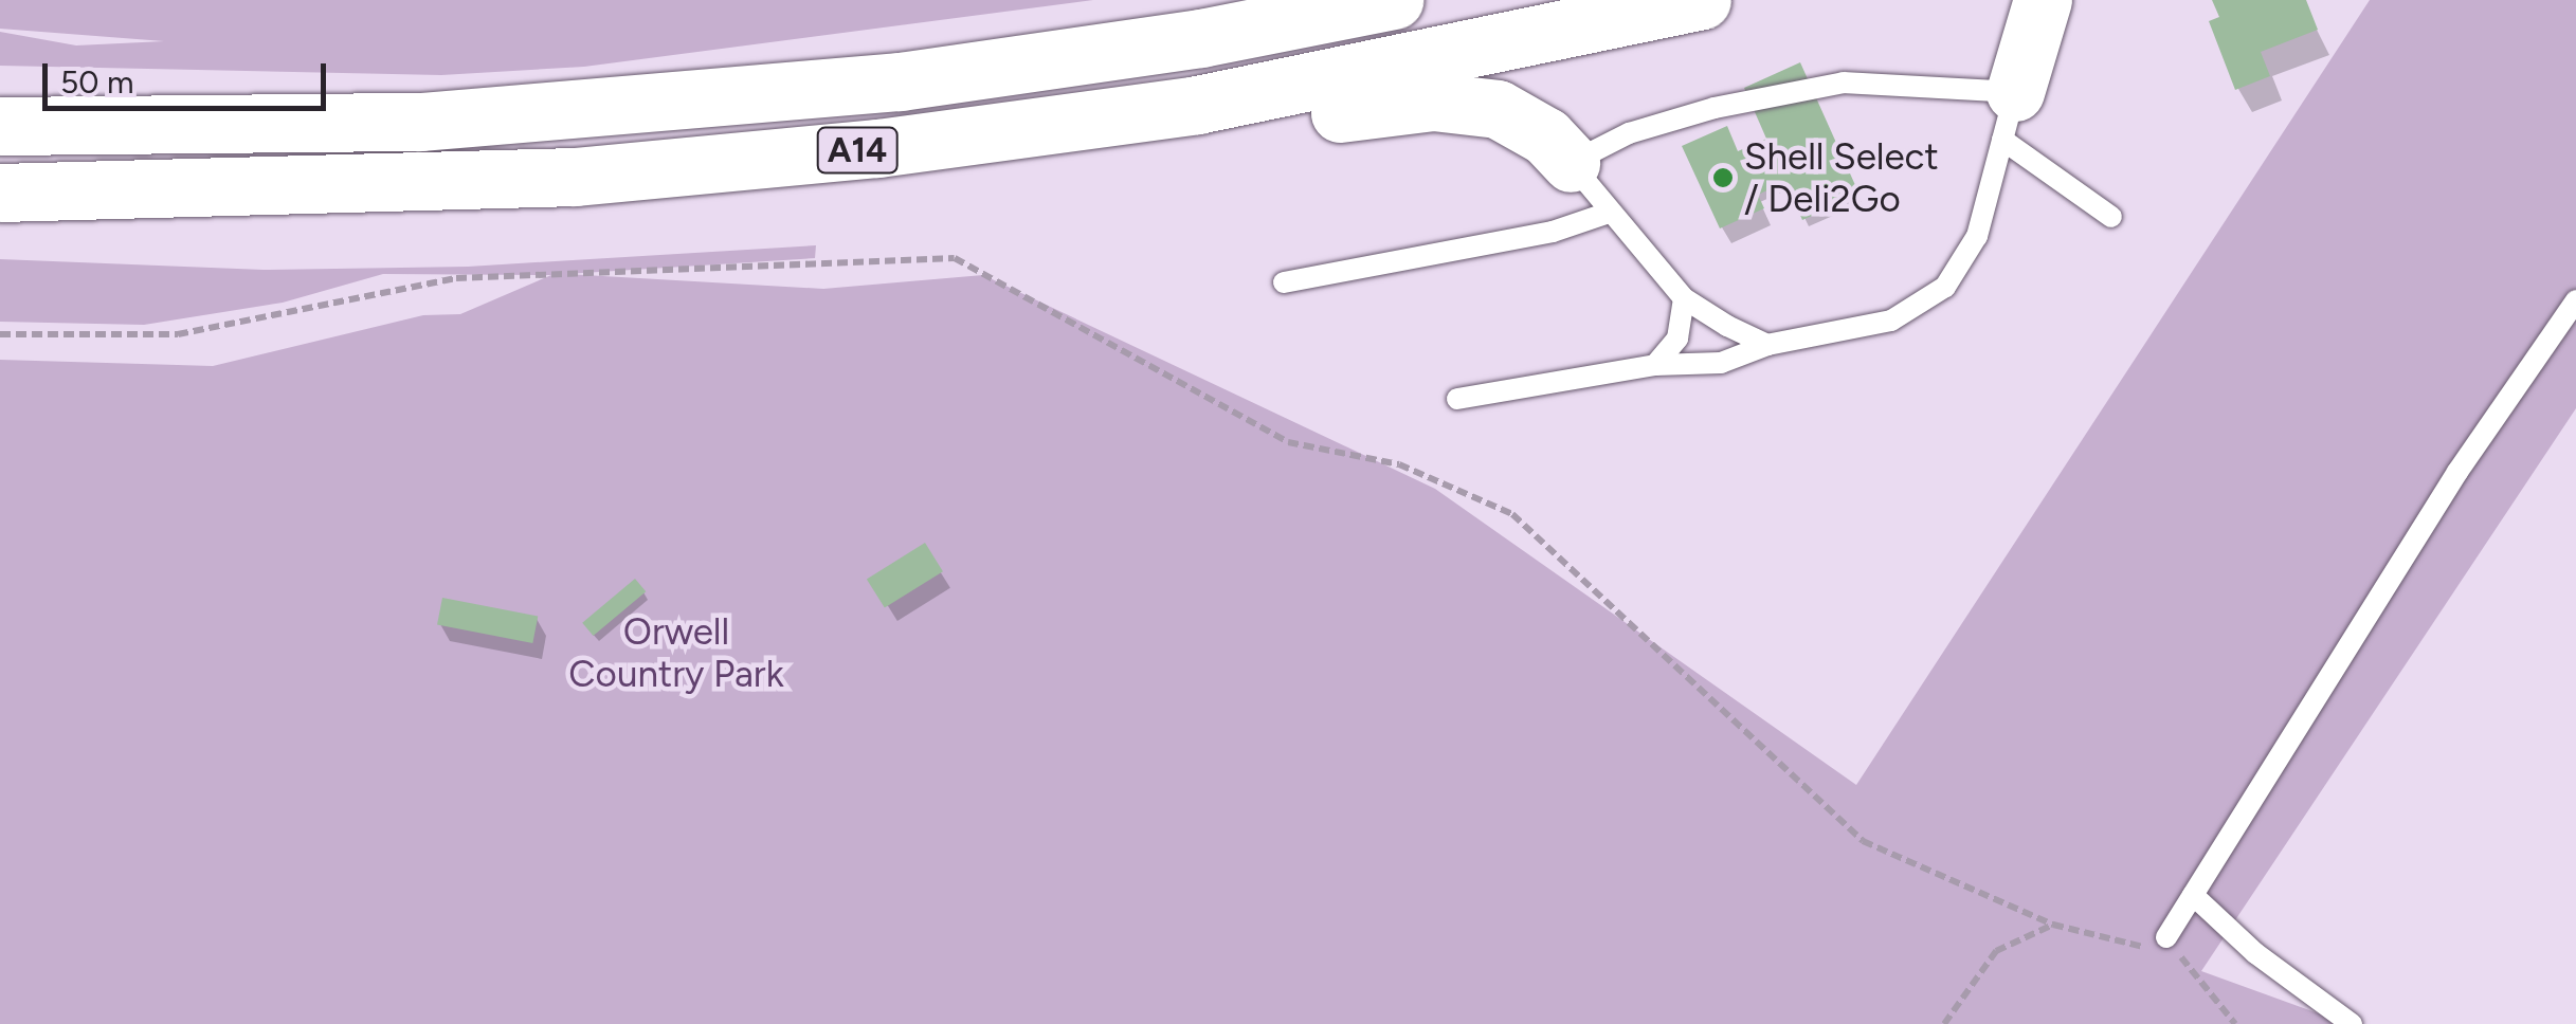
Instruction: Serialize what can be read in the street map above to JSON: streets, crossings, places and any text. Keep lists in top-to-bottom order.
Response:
{
  "streets": {
    "highway": ["A14"]
  },
  "parks": ["Orwell Country Park"],
  "places": ["Shell Select / Deli2Go"],
  "scale_bar": "50 m"
}
